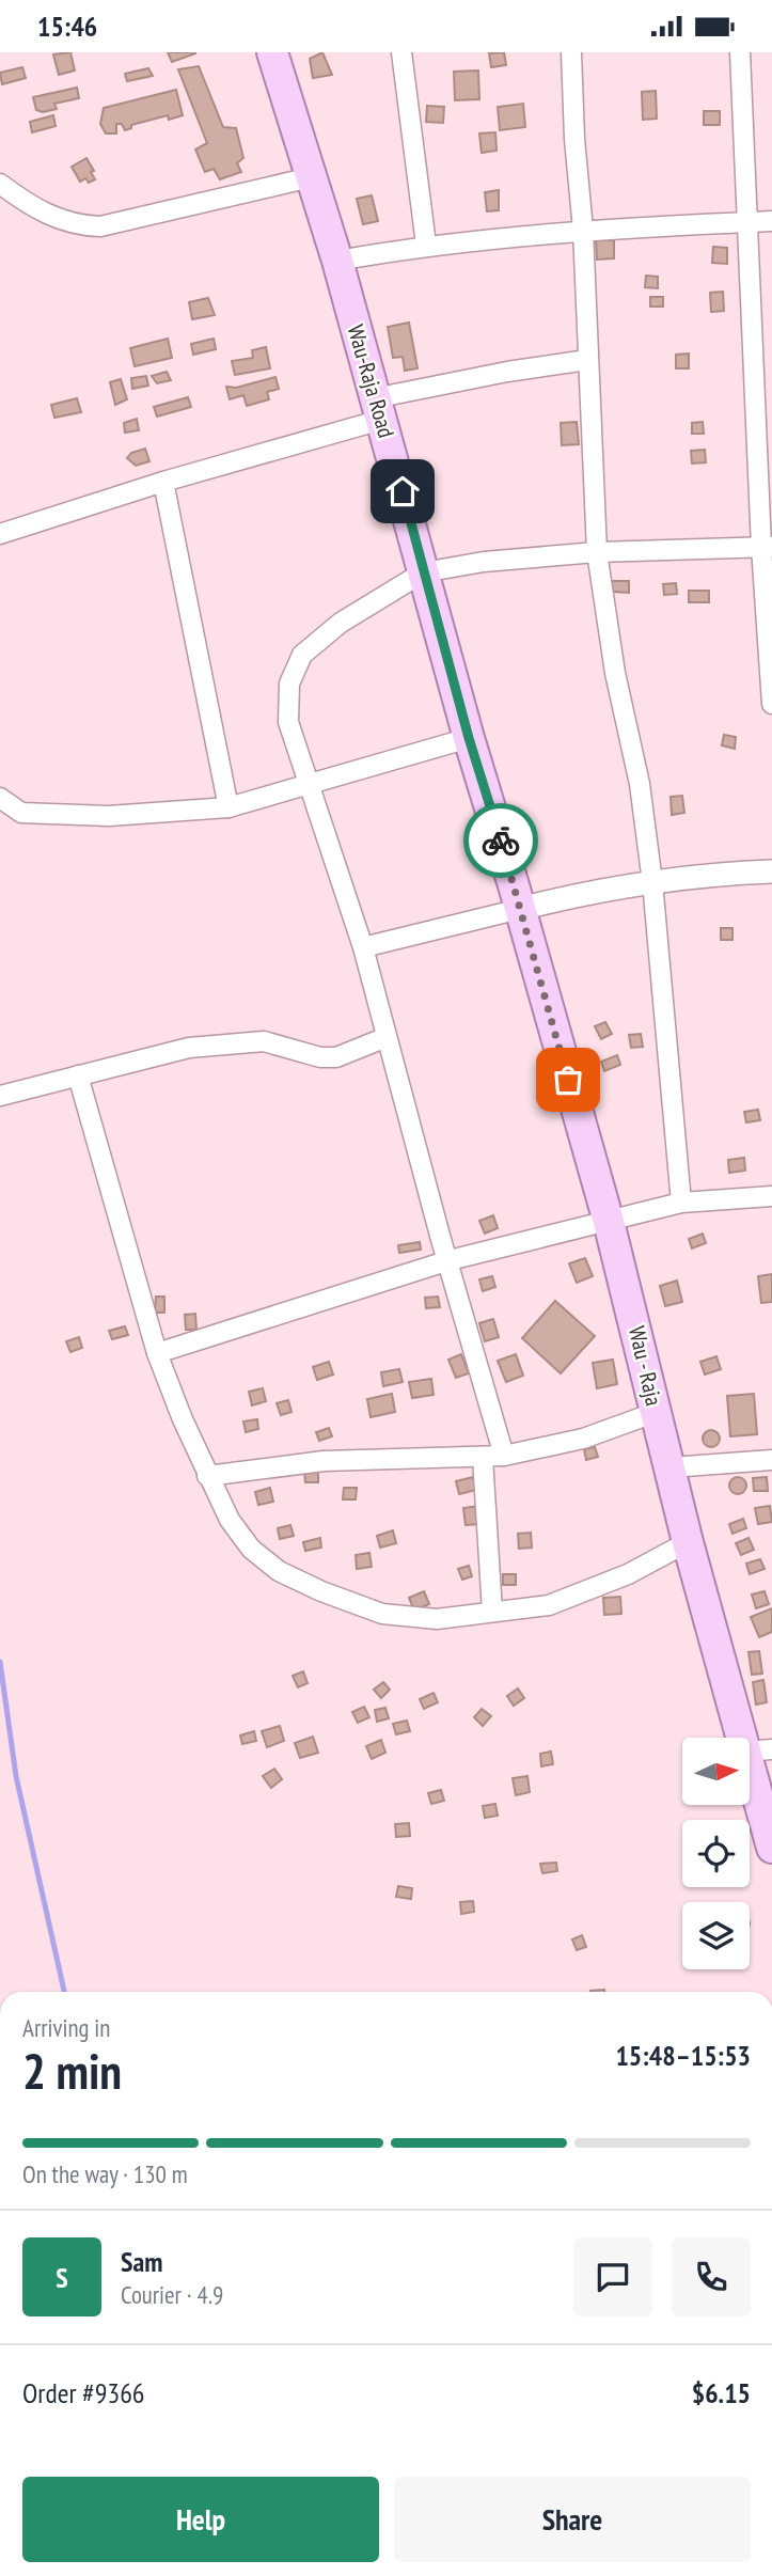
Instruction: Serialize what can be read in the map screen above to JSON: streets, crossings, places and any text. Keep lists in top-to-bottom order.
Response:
{
  "streets": {
    "main road": ["Wau-Raja Road", "Wau - Raja"]
  },
  "crossings": [
    ["Wau-Raja Road", "Wau - Raja"]
  ],
  "north": "right",
  "page": {
    "status": "15:46",
    "heading": ["2 min", "Arriving in", "15:48–15:53"],
    "panel": [
      "Sam",
      "Courier · 4.9",
      "Order #9366",
      "$6.15"
    ],
    "bar": "On the way · 130 m",
    "round": "S",
    "buttons": ["Help", "Share"]
  }
}
